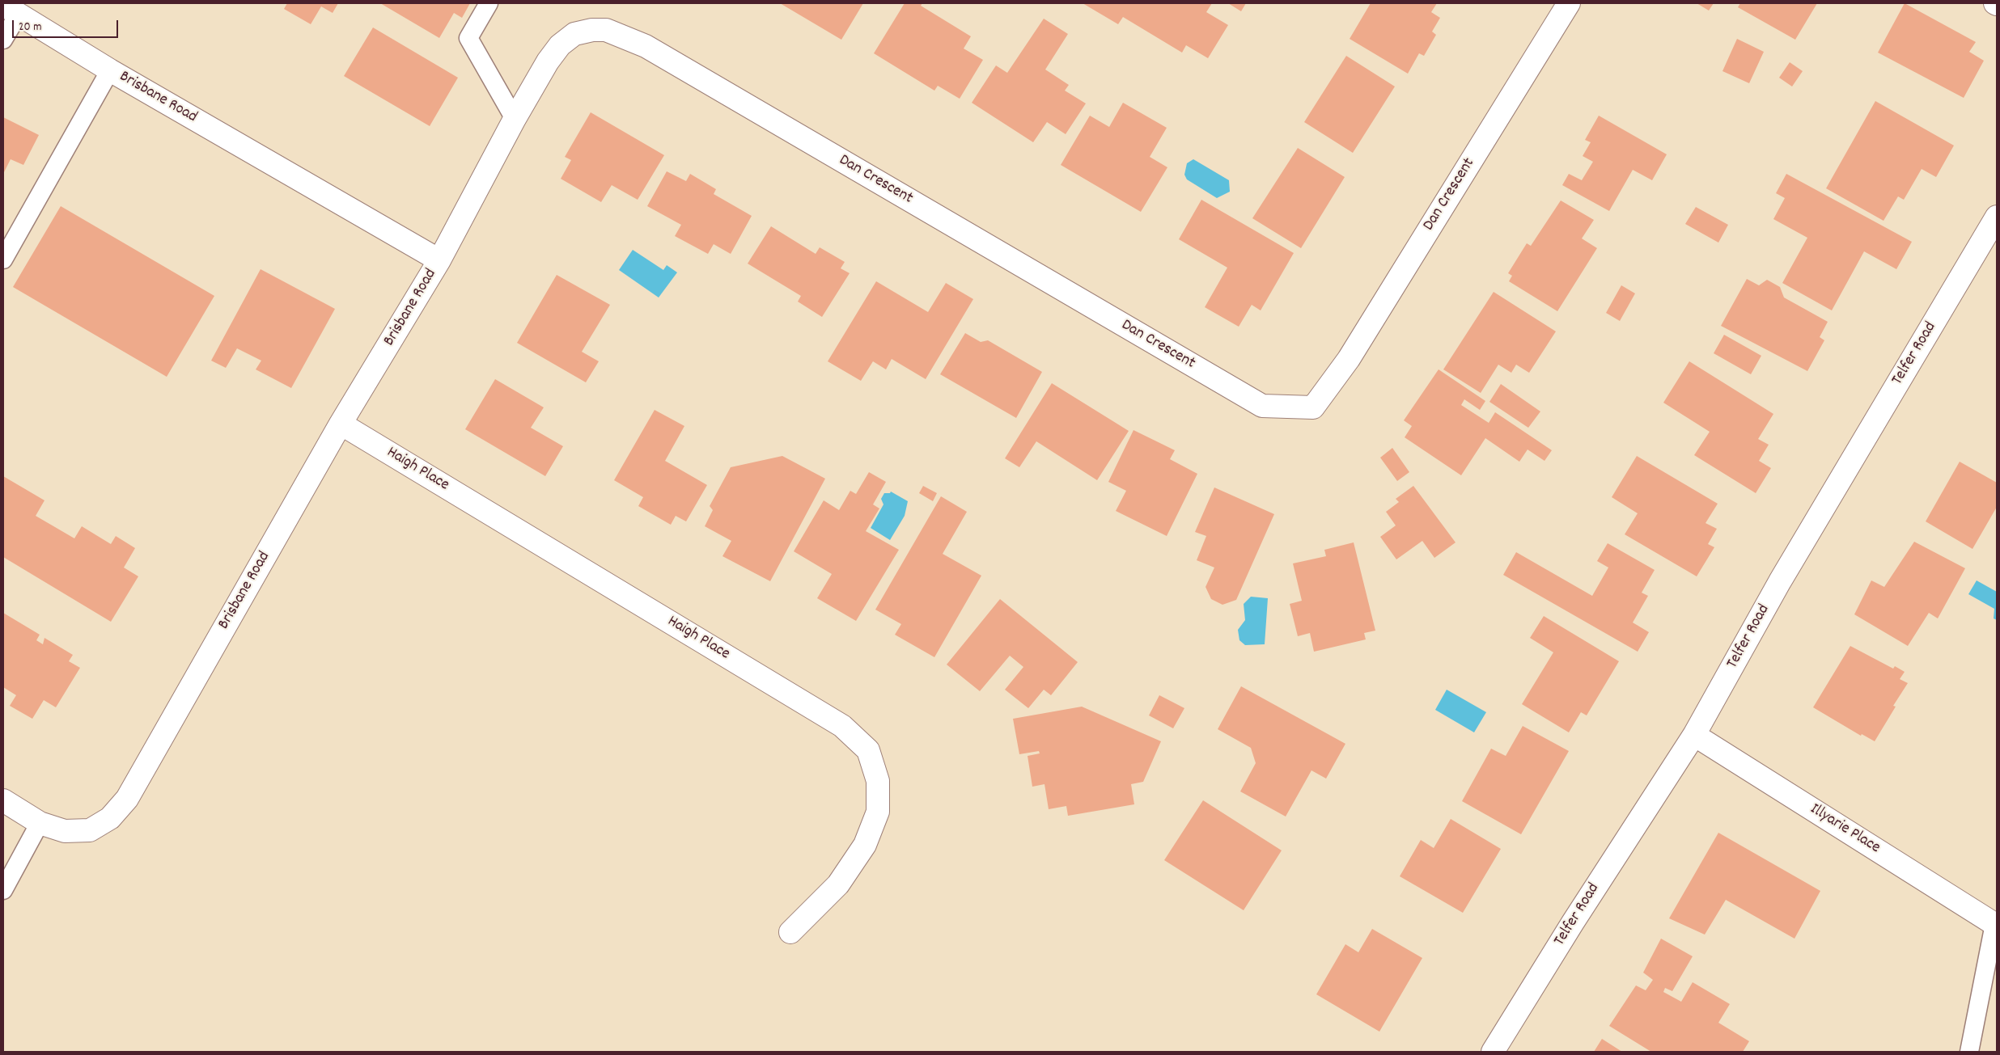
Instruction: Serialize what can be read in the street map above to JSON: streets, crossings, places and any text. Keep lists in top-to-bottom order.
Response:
{
  "streets": {
    "street": [
      "Brisbane Road",
      "Dan Crescent",
      "Telfer Road",
      "Haigh Place",
      "Illyarie Place"
    ]
  },
  "crossings": [
    ["Brisbane Road", "Dan Crescent"],
    ["Brisbane Road", "Haigh Place"],
    ["Telfer Road", "Illyarie Place"]
  ],
  "scale_bar": "20 m"
}
